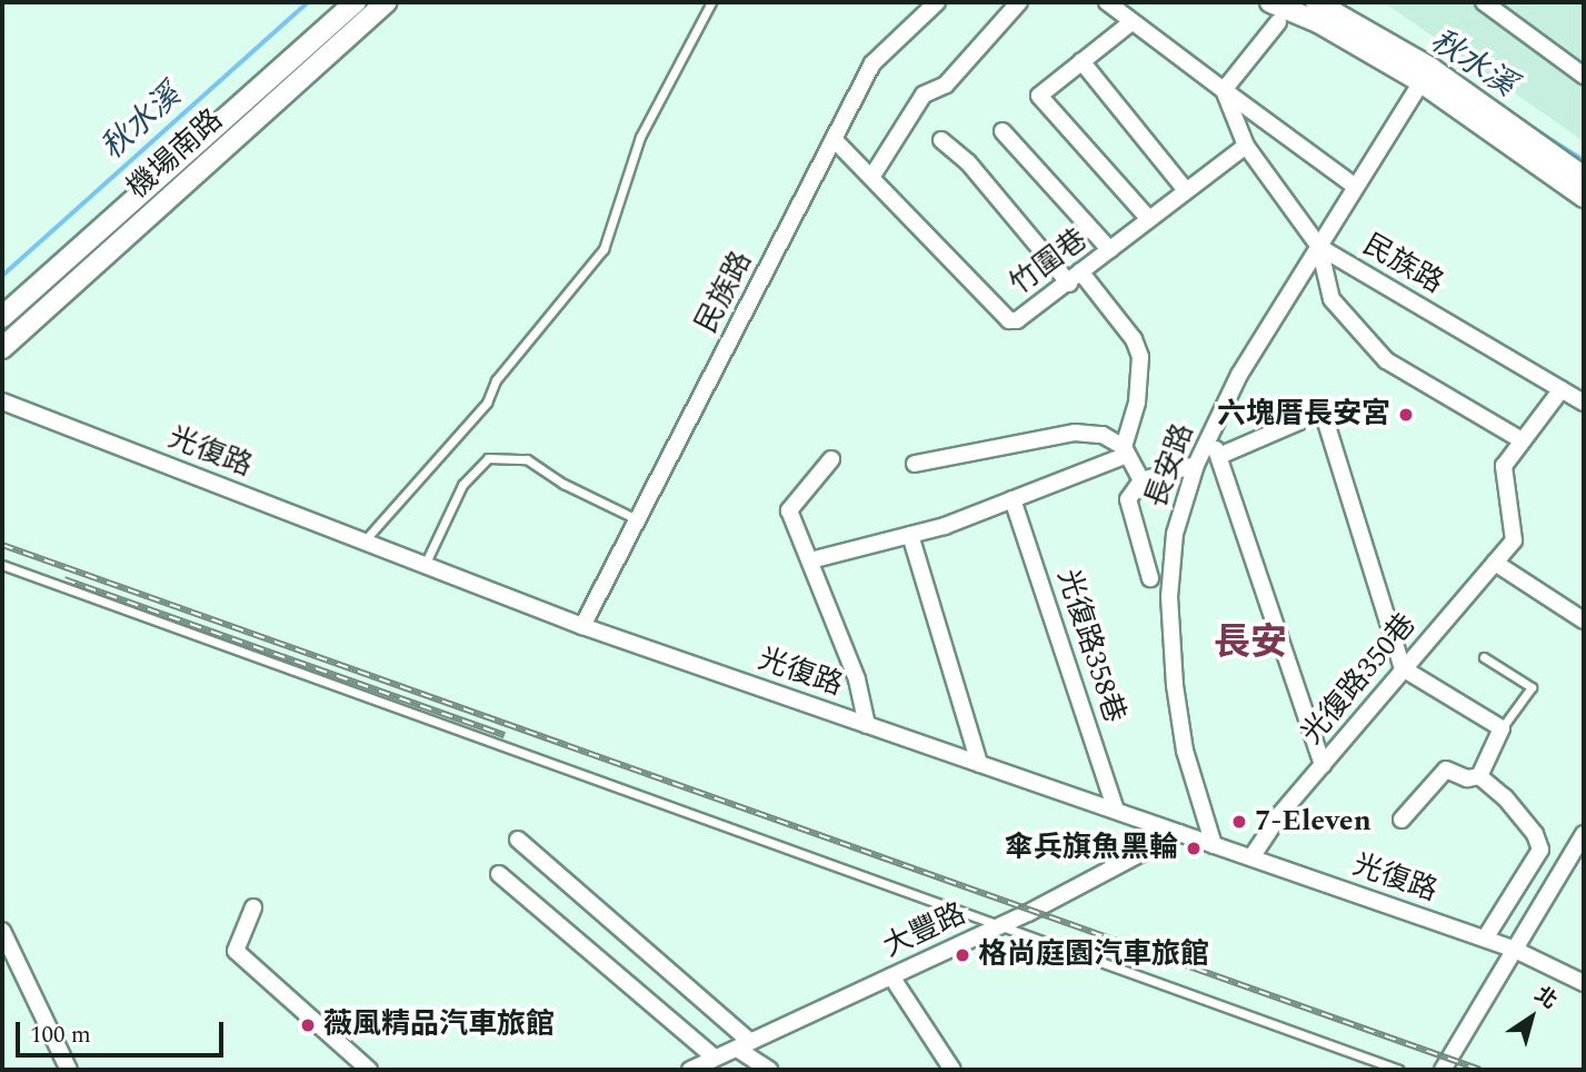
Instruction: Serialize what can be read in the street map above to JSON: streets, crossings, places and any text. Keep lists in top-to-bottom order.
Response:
{
  "streets": {
    "street": [
      "機場南路",
      "竹圍巷",
      "民族路",
      "光復路",
      "長安路",
      "光復路358巷",
      "光復路350巷",
      "大豐路"
    ]
  },
  "crossings": [
    ["竹圍巷", "民族路"],
    ["民族路", "光復路"],
    ["民族路", "長安路"],
    ["光復路", "長安路"],
    ["光復路", "光復路358巷"],
    ["光復路", "光復路350巷"],
    ["光復路", "大豐路"]
  ],
  "districts": ["長安"],
  "water": ["秋水溪"],
  "places": [
    "六塊厝長安宮",
    "7-Eleven",
    "傘兵旗魚黑輪",
    "格尚庭園汽車旅館",
    "薇風精品汽車旅館"
  ],
  "scale_bar": "100 m",
  "north": "top right"
}
